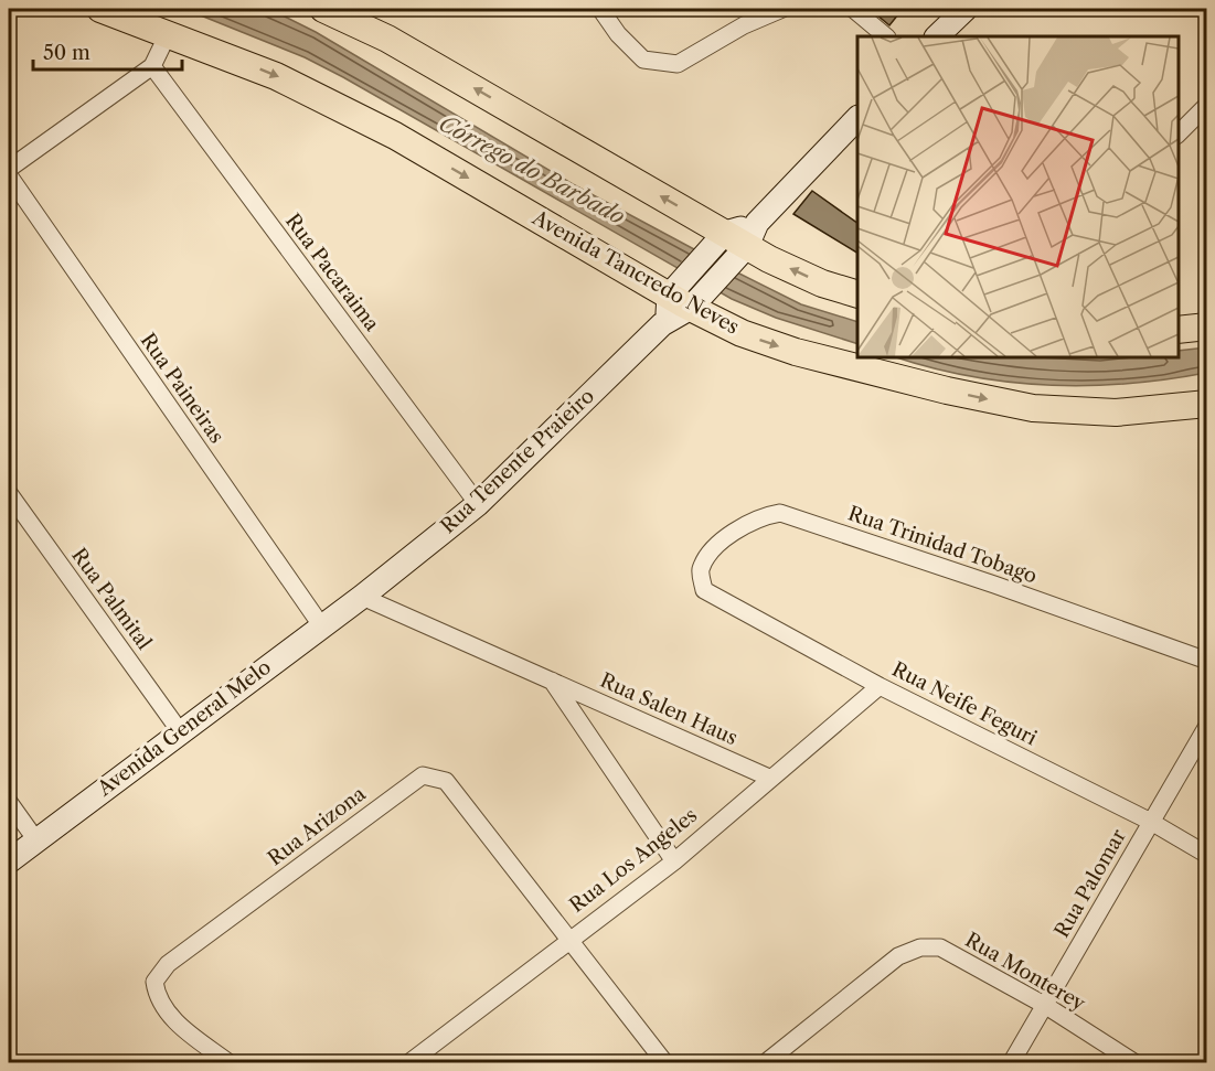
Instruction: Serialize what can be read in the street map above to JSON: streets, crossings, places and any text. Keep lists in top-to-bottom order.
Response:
{
  "streets": {
    "main road": ["Avenida Tancredo Neves", "Rua Tenente Praieiro", "Avenida General Melo"],
    "street": [
      "Rua Pacaraima",
      "Rua Paineiras",
      "Rua Trinidad Tobago",
      "Rua Palmital",
      "Rua Neife Feguri",
      "Rua Salen Haus",
      "Rua Arizona",
      "Rua Los Angeles",
      "Rua Palomar",
      "Rua Monterey"
    ]
  },
  "crossings": [
    ["Rua Pacaraima", "Rua Tenente Praieiro"],
    ["Avenida Tancredo Neves", "Rua Tenente Praieiro"],
    ["Rua Paineiras", "Avenida General Melo"],
    ["Rua Tenente Praieiro", "Rua Salen Haus"],
    ["Rua Tenente Praieiro", "Avenida General Melo"],
    ["Rua Trinidad Tobago", "Rua Neife Feguri"],
    ["Rua Palmital", "Avenida General Melo"],
    ["Rua Neife Feguri", "Rua Los Angeles"],
    ["Rua Neife Feguri", "Rua Palomar"],
    ["Rua Salen Haus", "Avenida General Melo"],
    ["Rua Salen Haus", "Rua Los Angeles"],
    ["Rua Arizona", "Rua Los Angeles"],
    ["Rua Palomar", "Rua Monterey"]
  ],
  "water": ["Córrego do Barbado"],
  "scale_bar": "50 m"
}
